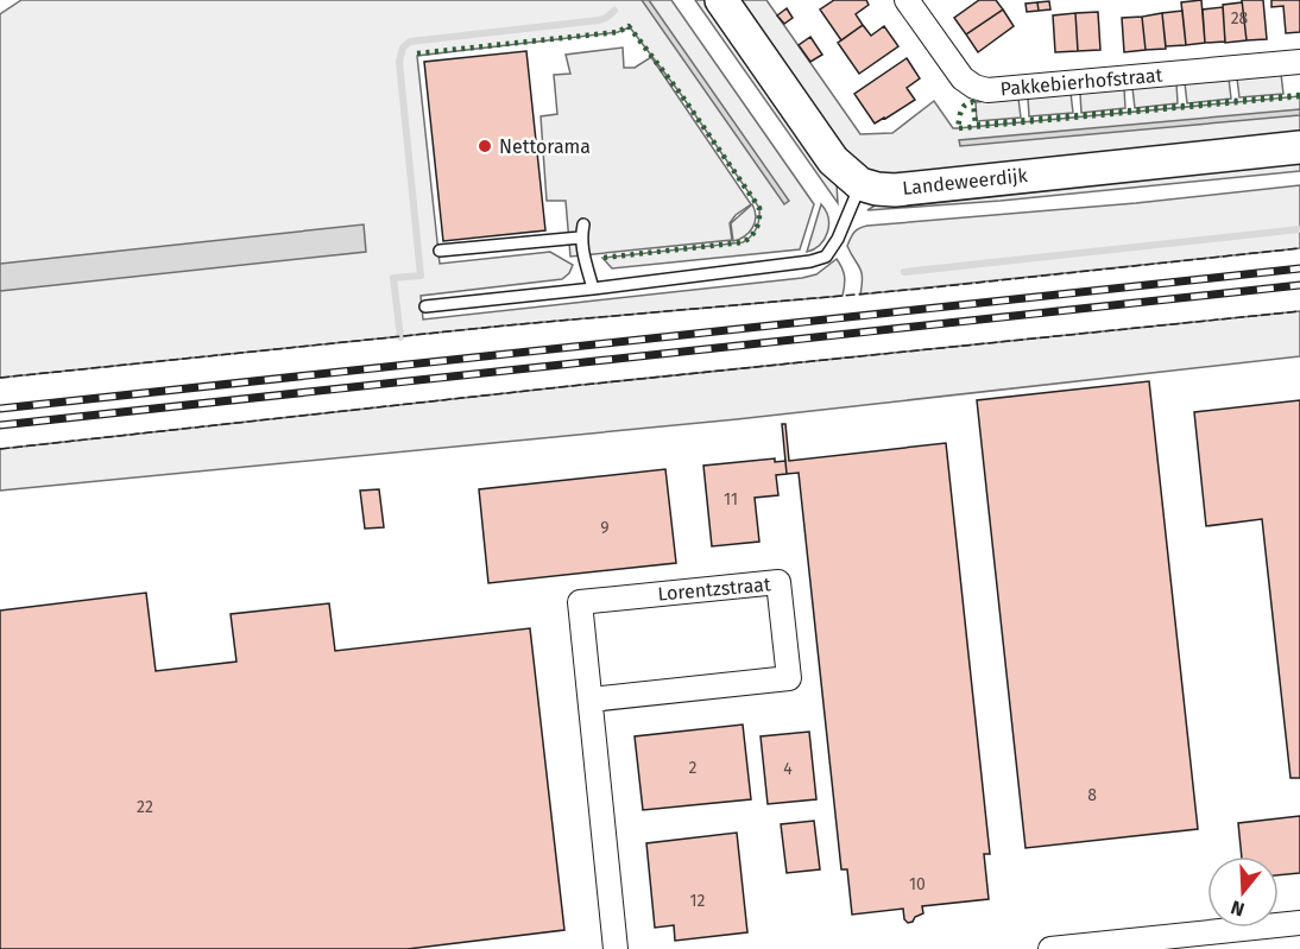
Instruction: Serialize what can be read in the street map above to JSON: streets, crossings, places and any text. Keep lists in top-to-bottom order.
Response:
{
  "streets": {
    "street": ["Pakkebierhofstraat", "Landeweerdijk", "Lorentzstraat"]
  },
  "places": ["Nettorama"],
  "house_numbers": [
    "28",
    "11",
    "9",
    "2",
    "4",
    "8",
    "22",
    "10",
    "12"
  ],
  "north": "bottom"
}
